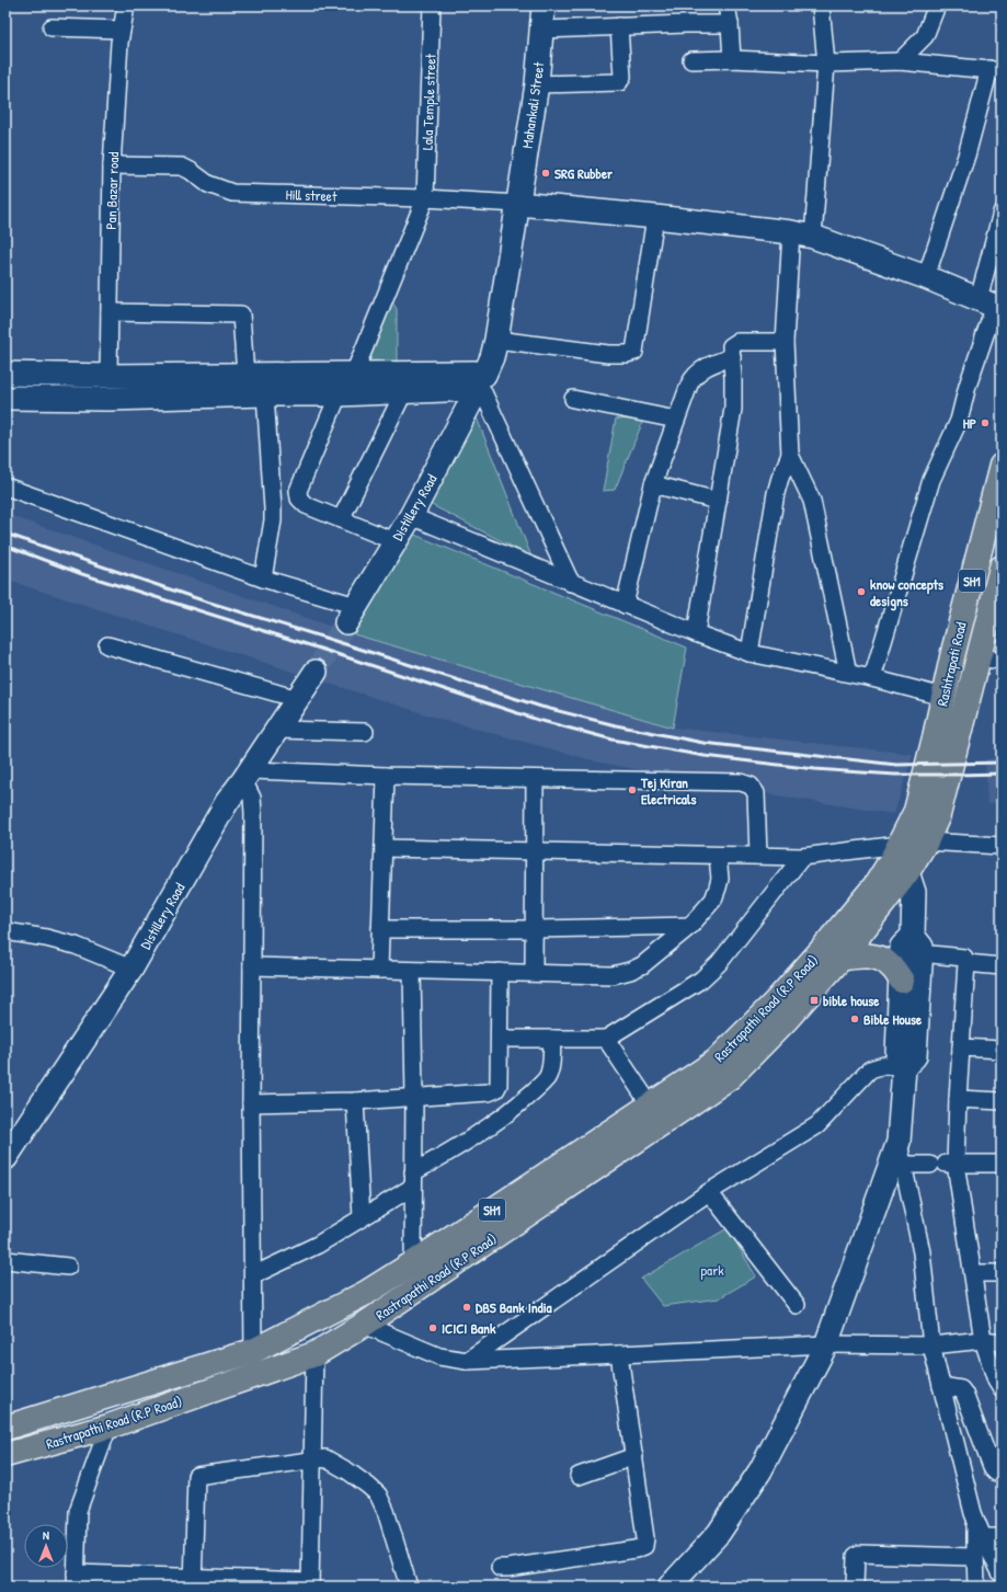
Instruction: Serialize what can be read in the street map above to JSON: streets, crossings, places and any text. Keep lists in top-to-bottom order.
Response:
{
  "streets": {
    "main road": ["SH1", "Rashtrapati Road", "Rastrapathi Road (R.P Road)"],
    "street": [
      "Lala Temple street",
      "Mahankali Street",
      "Pan Bazar road",
      "Hill street",
      "Distillery Road"
    ]
  },
  "crossings": [
    ["Lala Temple street", "Hill street"],
    ["Mahankali Street", "Hill street"],
    ["Mahankali Street", "Distillery Road"],
    ["Pan Bazar road", "Hill street"],
    ["Hill street", "Distillery Road"],
    ["Rashtrapati Road", "Rastrapathi Road (R.P Road)"]
  ],
  "parks": ["park"],
  "places": {
    "other": [
      "SRG Rubber",
      "HP",
      "know concepts designs",
      "Tej Kiran Electricals",
      "Bible House",
      "DBS Bank India",
      "ICICI Bank"
    ],
    "transit": ["bible house"]
  },
  "north": "top"
}
